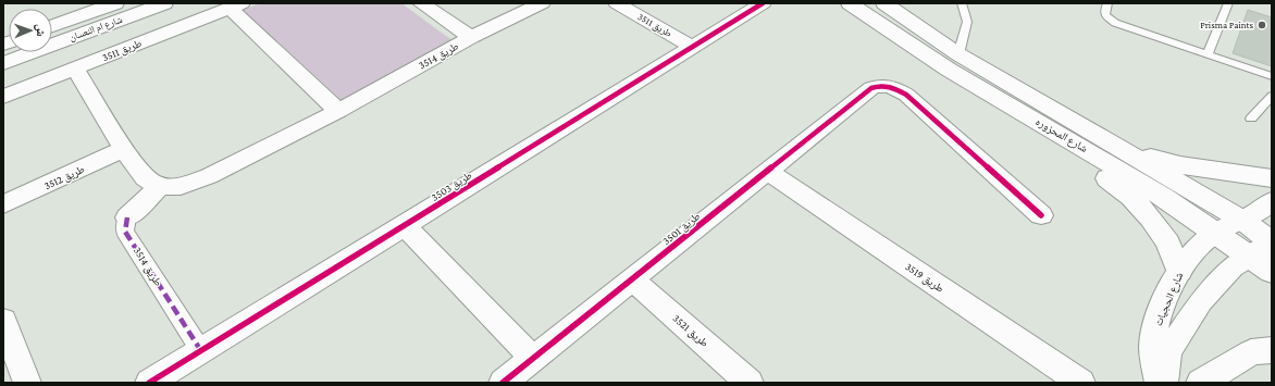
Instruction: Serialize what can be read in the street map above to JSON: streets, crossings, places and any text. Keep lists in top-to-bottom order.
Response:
{
  "streets": {
    "main road": ["شارع ام النعسان", "شارع المحزوره"],
    "street": [
      "طريق 3511",
      "طريق 3514",
      "طريق 3512",
      "طريق 3503",
      "طريق 3501",
      "طريق 3519",
      "شارع الحجيات",
      "طريق 3521"
    ]
  },
  "crossings": [
    ["طريق 3511", "طريق 3503"],
    ["طريق 3514", "طريق 3503"],
    ["شارع المحزوره", "شارع الحجيات"],
    ["طريق 3501", "طريق 3519"],
    ["طريق 3501", "طريق 3521"]
  ],
  "places": ["Prisma Paints"],
  "north": "right"
}
